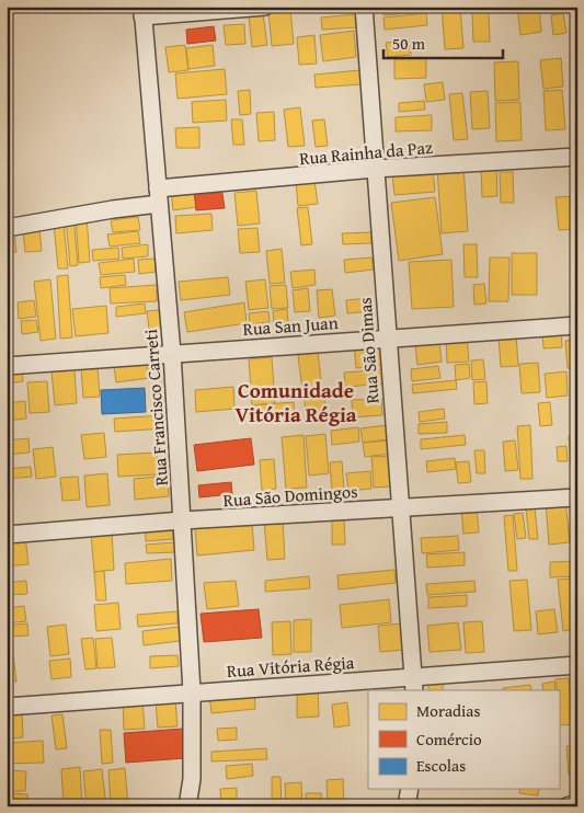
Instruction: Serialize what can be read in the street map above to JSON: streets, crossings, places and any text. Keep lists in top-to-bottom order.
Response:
{
  "streets": {
    "street": [
      "Rua Rainha da Paz",
      "Rua San Juan",
      "Rua São Dimas",
      "Rua Francisco Carreti",
      "Rua São Domingos",
      "Rua Vitória Régia"
    ]
  },
  "crossings": [
    ["Rua Rainha da Paz", "Rua São Dimas"],
    ["Rua Rainha da Paz", "Rua Francisco Carreti"],
    ["Rua San Juan", "Rua São Dimas"],
    ["Rua San Juan", "Rua Francisco Carreti"],
    ["Rua São Dimas", "Rua São Domingos"],
    ["Rua São Dimas", "Rua Vitória Régia"],
    ["Rua Francisco Carreti", "Rua São Domingos"],
    ["Rua Francisco Carreti", "Rua Vitória Régia"]
  ],
  "districts": ["Comunidade Vitória Régia"],
  "legend": ["Moradias", "Comércio", "Escolas"],
  "scale_bar": "50 m"
}
